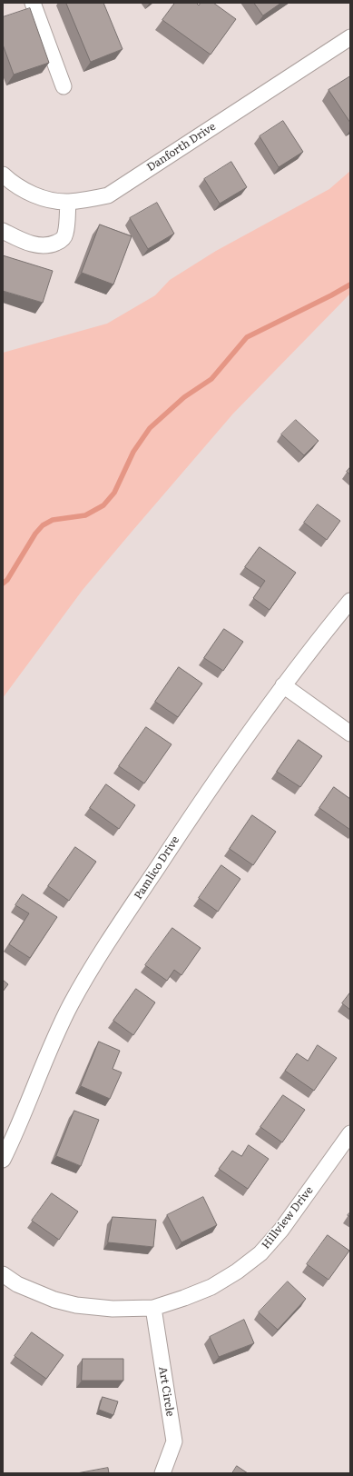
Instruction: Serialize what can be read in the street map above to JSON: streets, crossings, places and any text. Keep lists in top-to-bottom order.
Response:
{
  "streets": {
    "street": [
      "Danforth Drive",
      "Pamlico Drive",
      "Hillview Drive",
      "Art Circle"
    ]
  },
  "crossings": [
    ["Hillview Drive", "Art Circle"]
  ]
}
